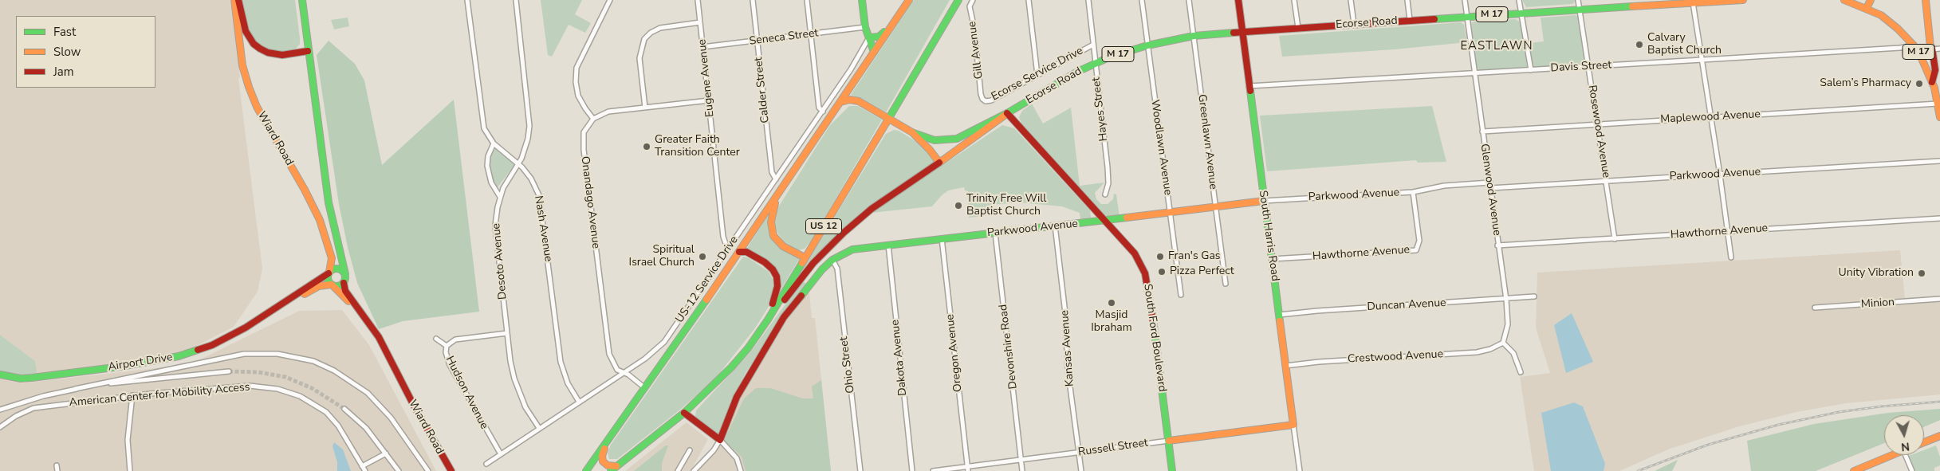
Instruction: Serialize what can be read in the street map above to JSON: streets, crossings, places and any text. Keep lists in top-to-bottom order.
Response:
{
  "streets": {
    "main road": [
      "M 17",
      "Ecorse Road",
      "Wiard Road",
      "Parkwood Avenue",
      "US 12",
      "South Harris Road",
      "South Ford Boulevard",
      "Airport Drive",
      "Russell Street"
    ],
    "street": [
      "Seneca Street",
      "Gill Avenue",
      "Davis Street",
      "Ecorse Service Drive",
      "Eugene Avenue",
      "Calder Street",
      "Hayes Street",
      "Maplewood Avenue",
      "Rosewood Avenue",
      "Greenlawn Avenue",
      "Woodlawn Avenue",
      "Glenwood Avenue",
      "Onandago Avenue",
      "Nash Avenue",
      "Hawthorne Avenue",
      "Desoto Avenue",
      "US-12 Service Drive",
      "Minion",
      "Duncan Avenue",
      "Devonshire Road",
      "Kansas Avenue",
      "Oregon Avenue",
      "Crestwood Avenue",
      "Dakota Avenue",
      "Ohio Street",
      "Hudson Avenue",
      "American Center for Mobility Access"
    ]
  },
  "crossings": [
    ["M 17", "Davis Street"],
    ["M 17", "Maplewood Avenue"],
    ["Ecorse Road", "Hayes Street"],
    ["Ecorse Road", "Rosewood Avenue"],
    ["Ecorse Road", "Greenlawn Avenue"],
    ["Ecorse Road", "Woodlawn Avenue"],
    ["Ecorse Road", "Glenwood Avenue"],
    ["Ecorse Road", "US 12"],
    ["Ecorse Road", "South Harris Road"],
    ["Ecorse Road", "South Ford Boulevard"],
    ["Seneca Street", "Eugene Avenue"],
    ["Seneca Street", "Calder Street"],
    ["Gill Avenue", "Ecorse Service Drive"],
    ["Davis Street", "Rosewood Avenue"],
    ["Davis Street", "Glenwood Avenue"],
    ["Davis Street", "South Harris Road"],
    ["Ecorse Service Drive", "Hayes Street"],
    ["Eugene Avenue", "US-12 Service Drive"],
    ["Calder Street", "US-12 Service Drive"],
    ["Maplewood Avenue", "Rosewood Avenue"],
    ["Maplewood Avenue", "Glenwood Avenue"],
    ["Rosewood Avenue", "Parkwood Avenue"],
    ["Rosewood Avenue", "Hawthorne Avenue"],
    ["Wiard Road", "Airport Drive"],
    ["Greenlawn Avenue", "Parkwood Avenue"],
    ["Woodlawn Avenue", "Parkwood Avenue"],
    ["Parkwood Avenue", "Glenwood Avenue"],
    ["Parkwood Avenue", "Hawthorne Avenue"],
    ["Parkwood Avenue", "South Harris Road"],
    ["Parkwood Avenue", "South Ford Boulevard"],
    ["Parkwood Avenue", "Devonshire Road"],
    ["Parkwood Avenue", "Kansas Avenue"],
    ["Parkwood Avenue", "Oregon Avenue"],
    ["Parkwood Avenue", "Dakota Avenue"],
    ["Parkwood Avenue", "Ohio Street"],
    ["Glenwood Avenue", "Hawthorne Avenue"],
    ["Glenwood Avenue", "Duncan Avenue"],
    ["Glenwood Avenue", "Crestwood Avenue"],
    ["Onandago Avenue", "US-12 Service Drive"],
    ["Nash Avenue", "Desoto Avenue"],
    ["Nash Avenue", "US-12 Service Drive"],
    ["Hawthorne Avenue", "South Harris Road"],
    ["South Harris Road", "Duncan Avenue"],
    ["South Harris Road", "Crestwood Avenue"],
    ["South Harris Road", "Russell Street"],
    ["Desoto Avenue", "US-12 Service Drive"],
    ["Desoto Avenue", "Hudson Avenue"],
    ["US-12 Service Drive", "Hudson Avenue"],
    ["South Ford Boulevard", "Russell Street"],
    ["Devonshire Road", "Russell Street"],
    ["Kansas Avenue", "Russell Street"],
    ["Oregon Avenue", "Russell Street"]
  ],
  "districts": ["EASTLAWN"],
  "places": [
    "Calvary Baptist Church",
    "Salem’s Pharmacy",
    "Greater Faith Transition Center",
    "Trinity Free Will Baptist Church",
    "Spiritual Israel Church",
    "Fran's Gas",
    "Pizza Perfect",
    "Unity Vibration",
    "Masjid Ibraham"
  ],
  "legend": ["Fast", "Slow", "Jam"],
  "north": "bottom"
}
